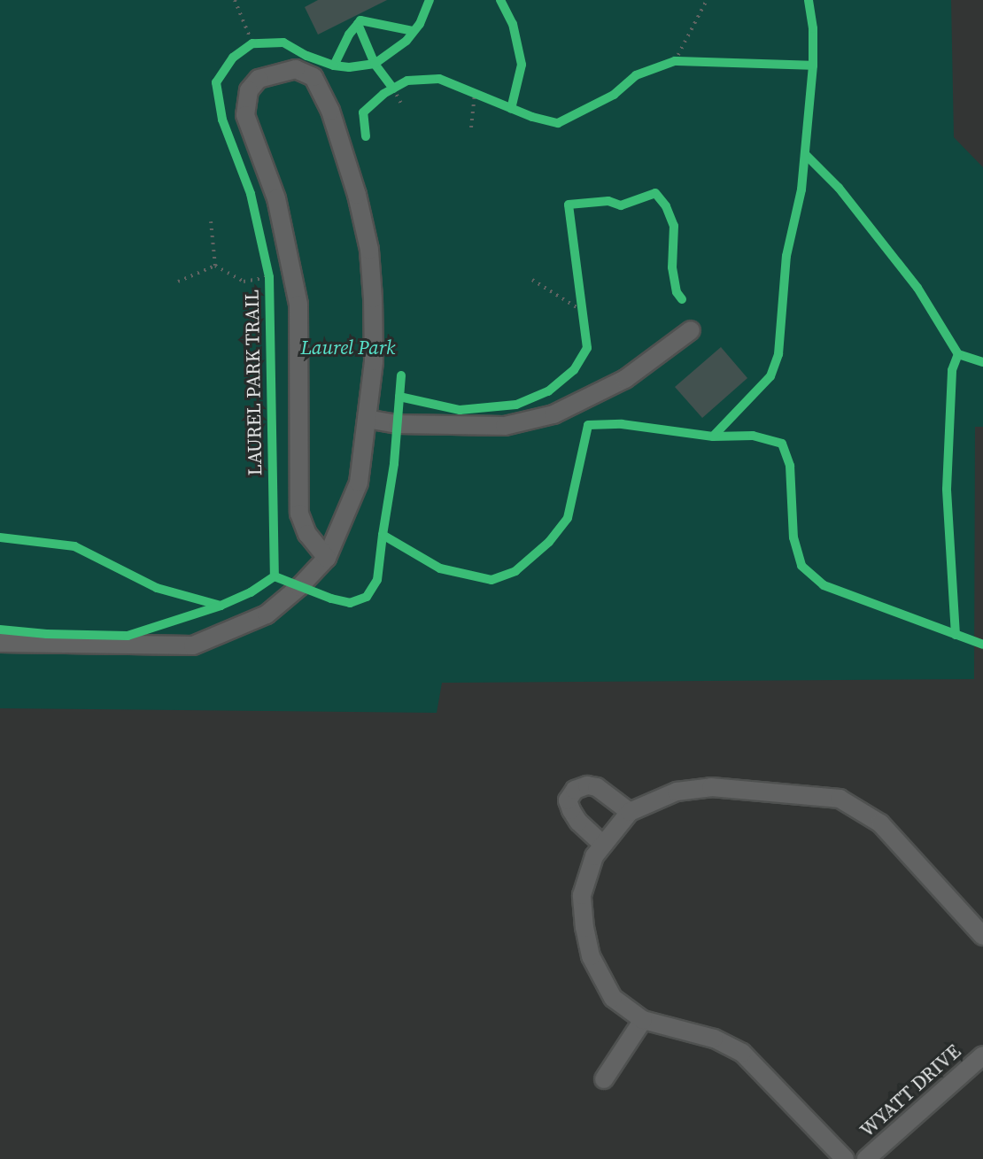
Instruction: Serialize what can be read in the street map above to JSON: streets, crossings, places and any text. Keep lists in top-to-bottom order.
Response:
{
  "streets": {
    "street": ["WYATT DRIVE"],
    "cycle path": ["LAUREL PARK TRAIL"]
  },
  "parks": ["Laurel Park"]
}
